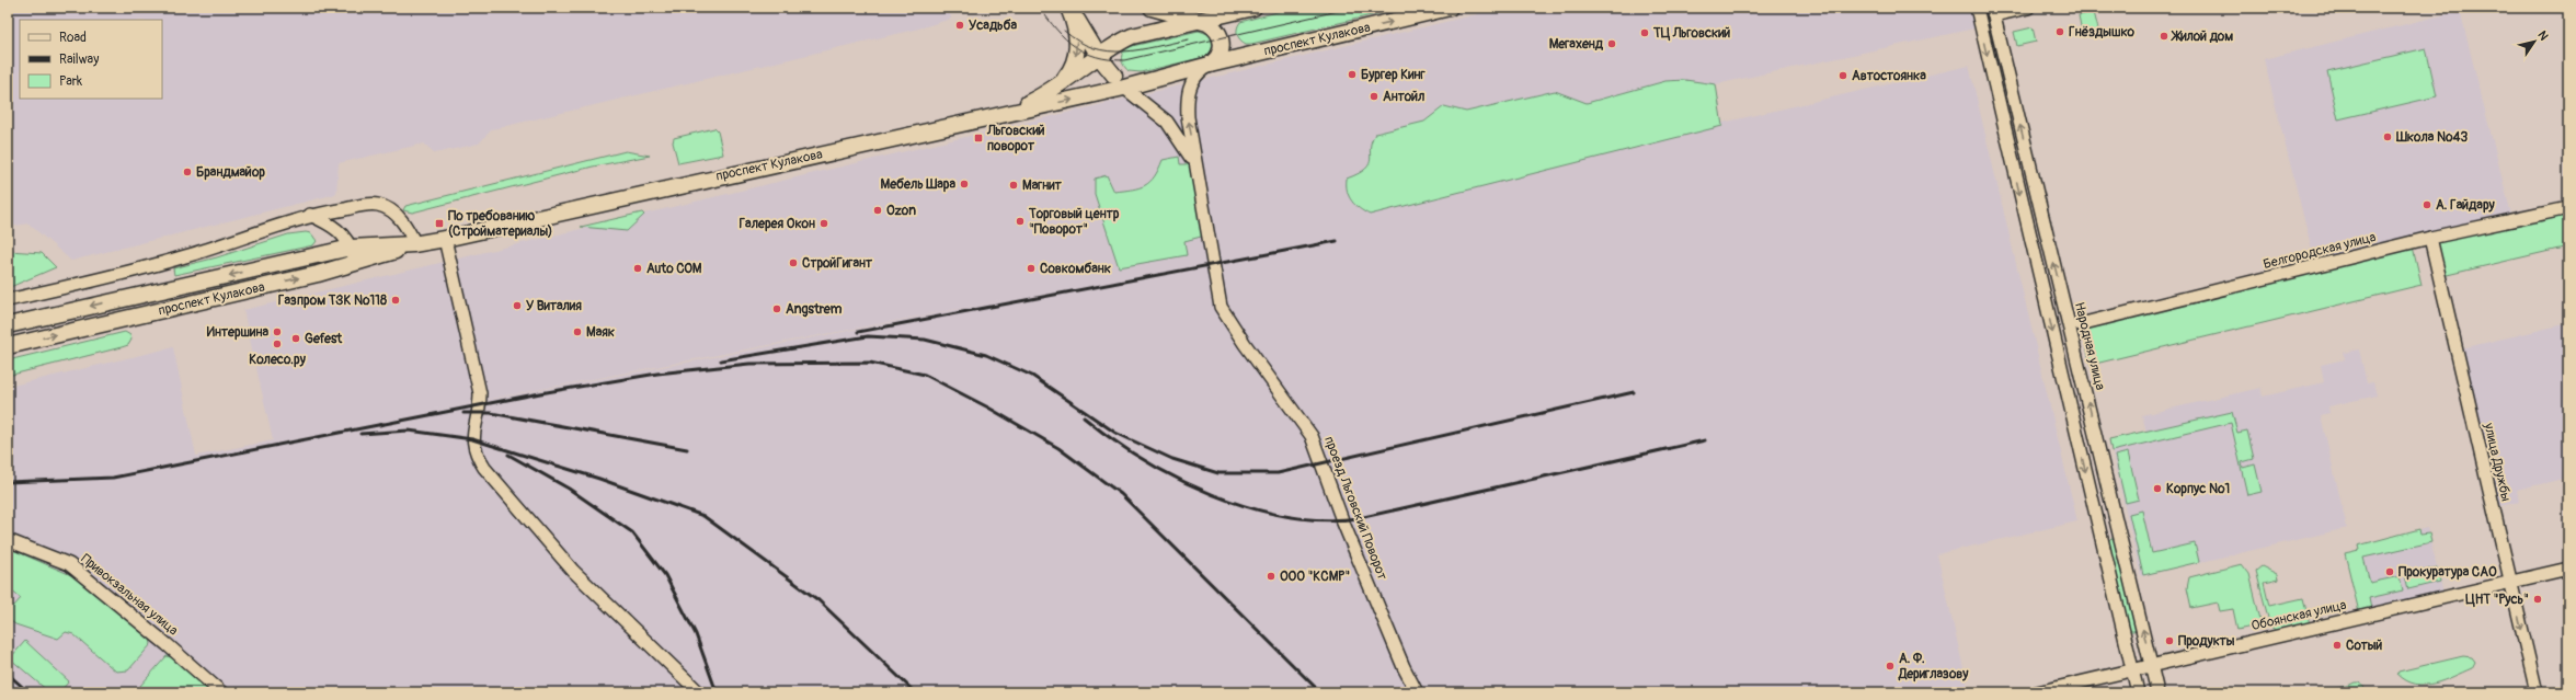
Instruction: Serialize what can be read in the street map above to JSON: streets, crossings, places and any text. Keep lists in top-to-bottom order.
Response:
{
  "streets": {
    "main road": ["проспект Кулакова"],
    "street": [
      "Белгородская улица",
      "Народная улица",
      "улица Дружбы",
      "проезд Льговский Поворот",
      "Привокзальная улица",
      "Обоянская улица"
    ]
  },
  "crossings": [
    ["Белгородская улица", "улица Дружбы"],
    ["Народная улица", "Обоянская улица"],
    ["улица Дружбы", "Обоянская улица"]
  ],
  "places": {
    "other": [
      "Усадьба",
      "Гнёздышко",
      "ТЦ Льговский",
      "Жилой дом",
      "Мегахенд",
      "Бургер Кинг",
      "Автостоянка",
      "Антойл",
      "Школа №43",
      "Брандмайор",
      "Мебель Шара",
      "Магнит",
      "А. Гайдару",
      "Ozon",
      "Торговый центр \"Поворот\"",
      "Галерея Окон",
      "СтройГигант",
      "Auto COM",
      "Совкомбанк",
      "Газпром ТЗК №118",
      "У Виталия",
      "Angstrem",
      "Интершина",
      "Маяк",
      "Gefest",
      "Колесо.ру",
      "Корпус №1",
      "Прокуратура САО",
      "ООО \"КСМР\"",
      "ЦНТ \"Русь\"",
      "Продукты",
      "Сотый",
      "А. Ф. Дериглазову"
    ],
    "transit": ["Льговский поворот", "По требованию (Стройматериалы)"]
  },
  "legend": ["Road", "Railway", "Park"],
  "north": "top right"
}
